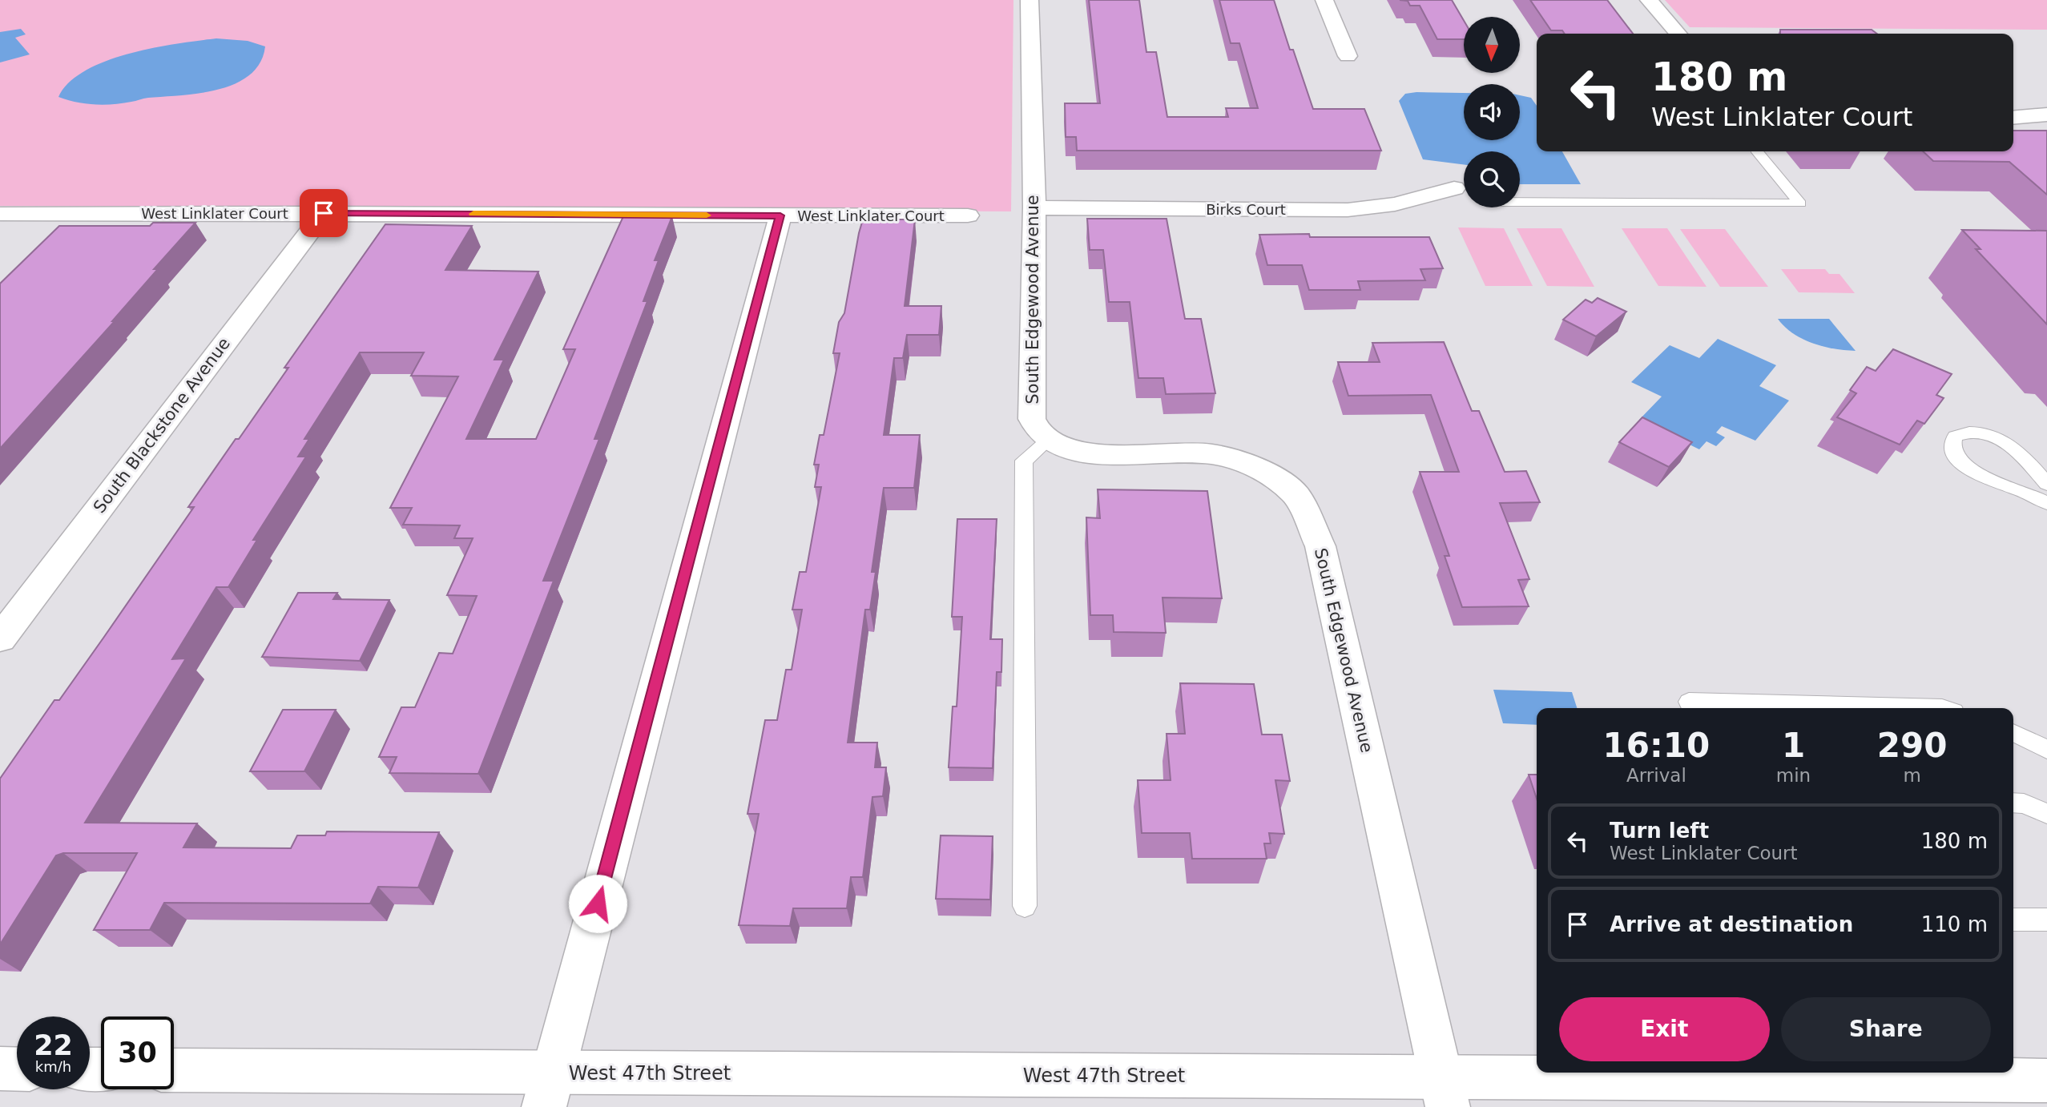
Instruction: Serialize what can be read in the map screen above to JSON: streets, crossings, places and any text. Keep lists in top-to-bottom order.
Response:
{
  "streets": {
    "street": [
      "Birks Court",
      "West Linklater Court",
      "South Edgewood Avenue",
      "South Blackstone Avenue",
      "West 47th Street"
    ]
  },
  "crossings": [
    ["Birks Court", "South Edgewood Avenue"],
    ["West Linklater Court", "South Blackstone Avenue"],
    ["South Edgewood Avenue", "West 47th Street"]
  ],
  "north": "bottom",
  "page": {
    "turn": ["180 m", "West Linklater Court"],
    "eta": [
      "16:10",
      "Arrival",
      "1",
      "min",
      "290",
      "m"
    ],
    "list": [
      {
        "name": "Turn left",
        "note": "West Linklater Court",
        "value": "180 m"
      },
      {
        "name": "Arrive at destination",
        "value": "110 m"
      }
    ],
    "buttons": ["Exit", "Share"],
    "speed": "22 km/h",
    "limit": "30"
  }
}
